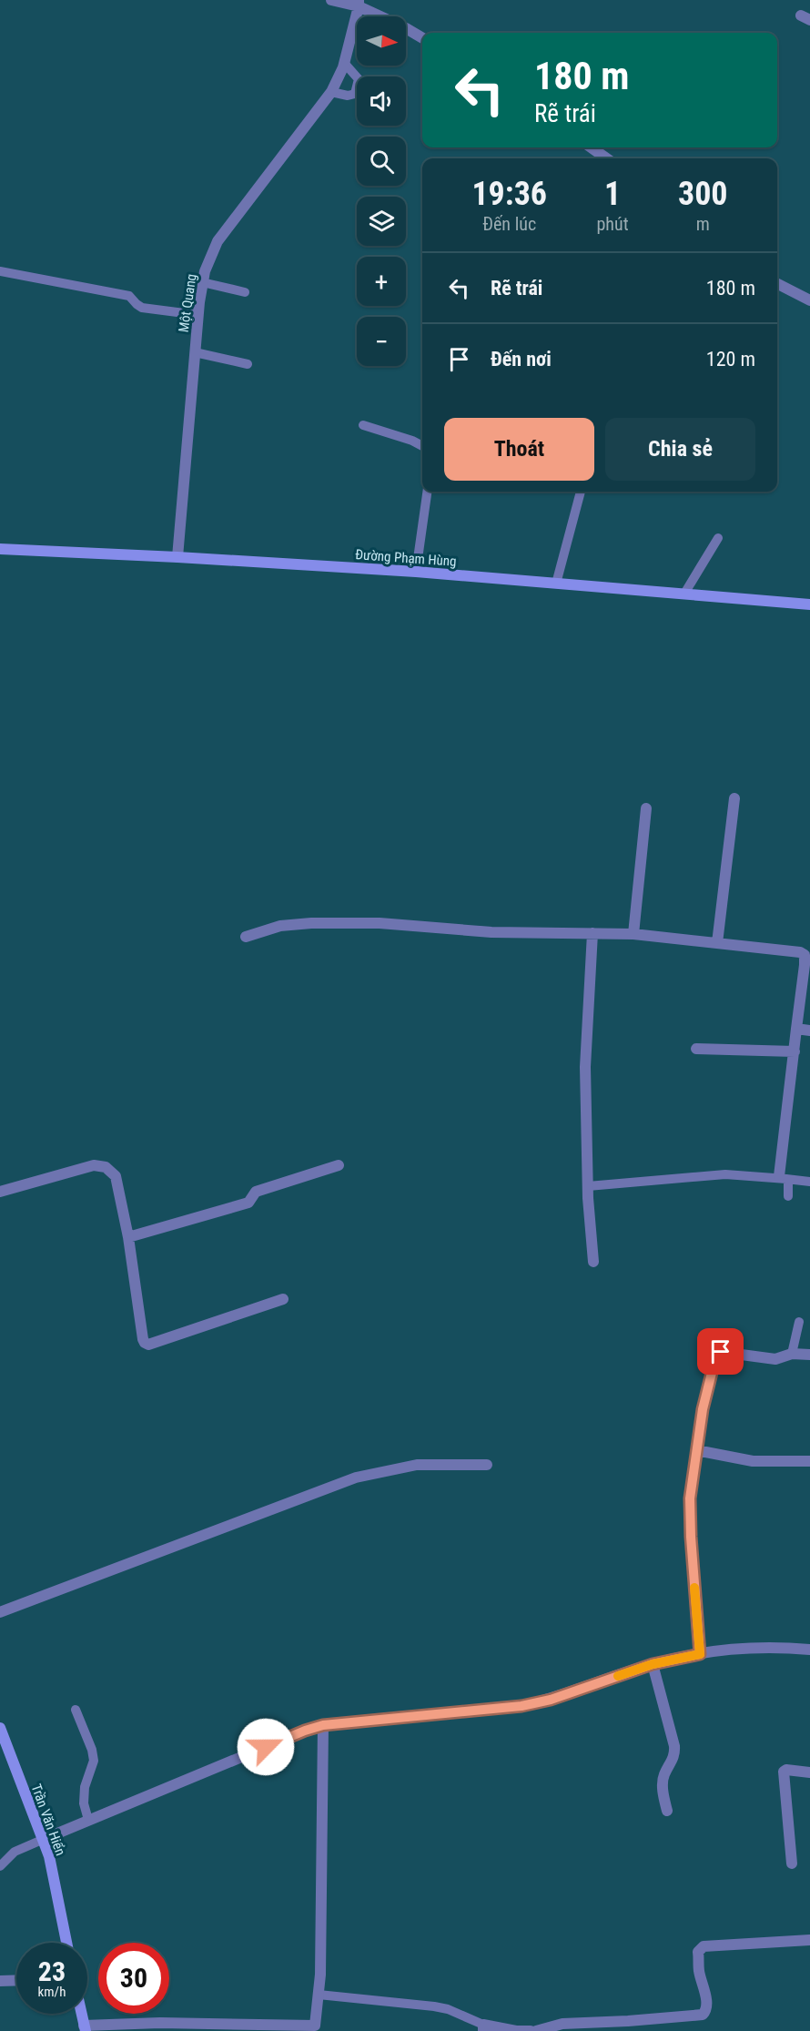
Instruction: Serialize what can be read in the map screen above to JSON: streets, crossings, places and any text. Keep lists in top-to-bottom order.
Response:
{
  "streets": {
    "main road": ["Đường Phạm Hùng", "Trần Văn Hiển"],
    "street": ["Một Quang"]
  },
  "crossings": [
    ["Một Quang", "Đường Phạm Hùng"]
  ],
  "north": "right",
  "page": {
    "map_buttons": ["+", "−"],
    "turn": ["180 m", "Rẽ trái"],
    "eta": [
      "19:36",
      "Đến lúc",
      "1",
      "phút",
      "300",
      "m"
    ],
    "list": [
      {
        "name": "Rẽ trái",
        "value": "180 m"
      },
      {
        "name": "Đến nơi",
        "value": "120 m"
      }
    ],
    "buttons": ["Thoát", "Chia sẻ"],
    "speed": "23 km/h",
    "limit": "30"
  }
}
